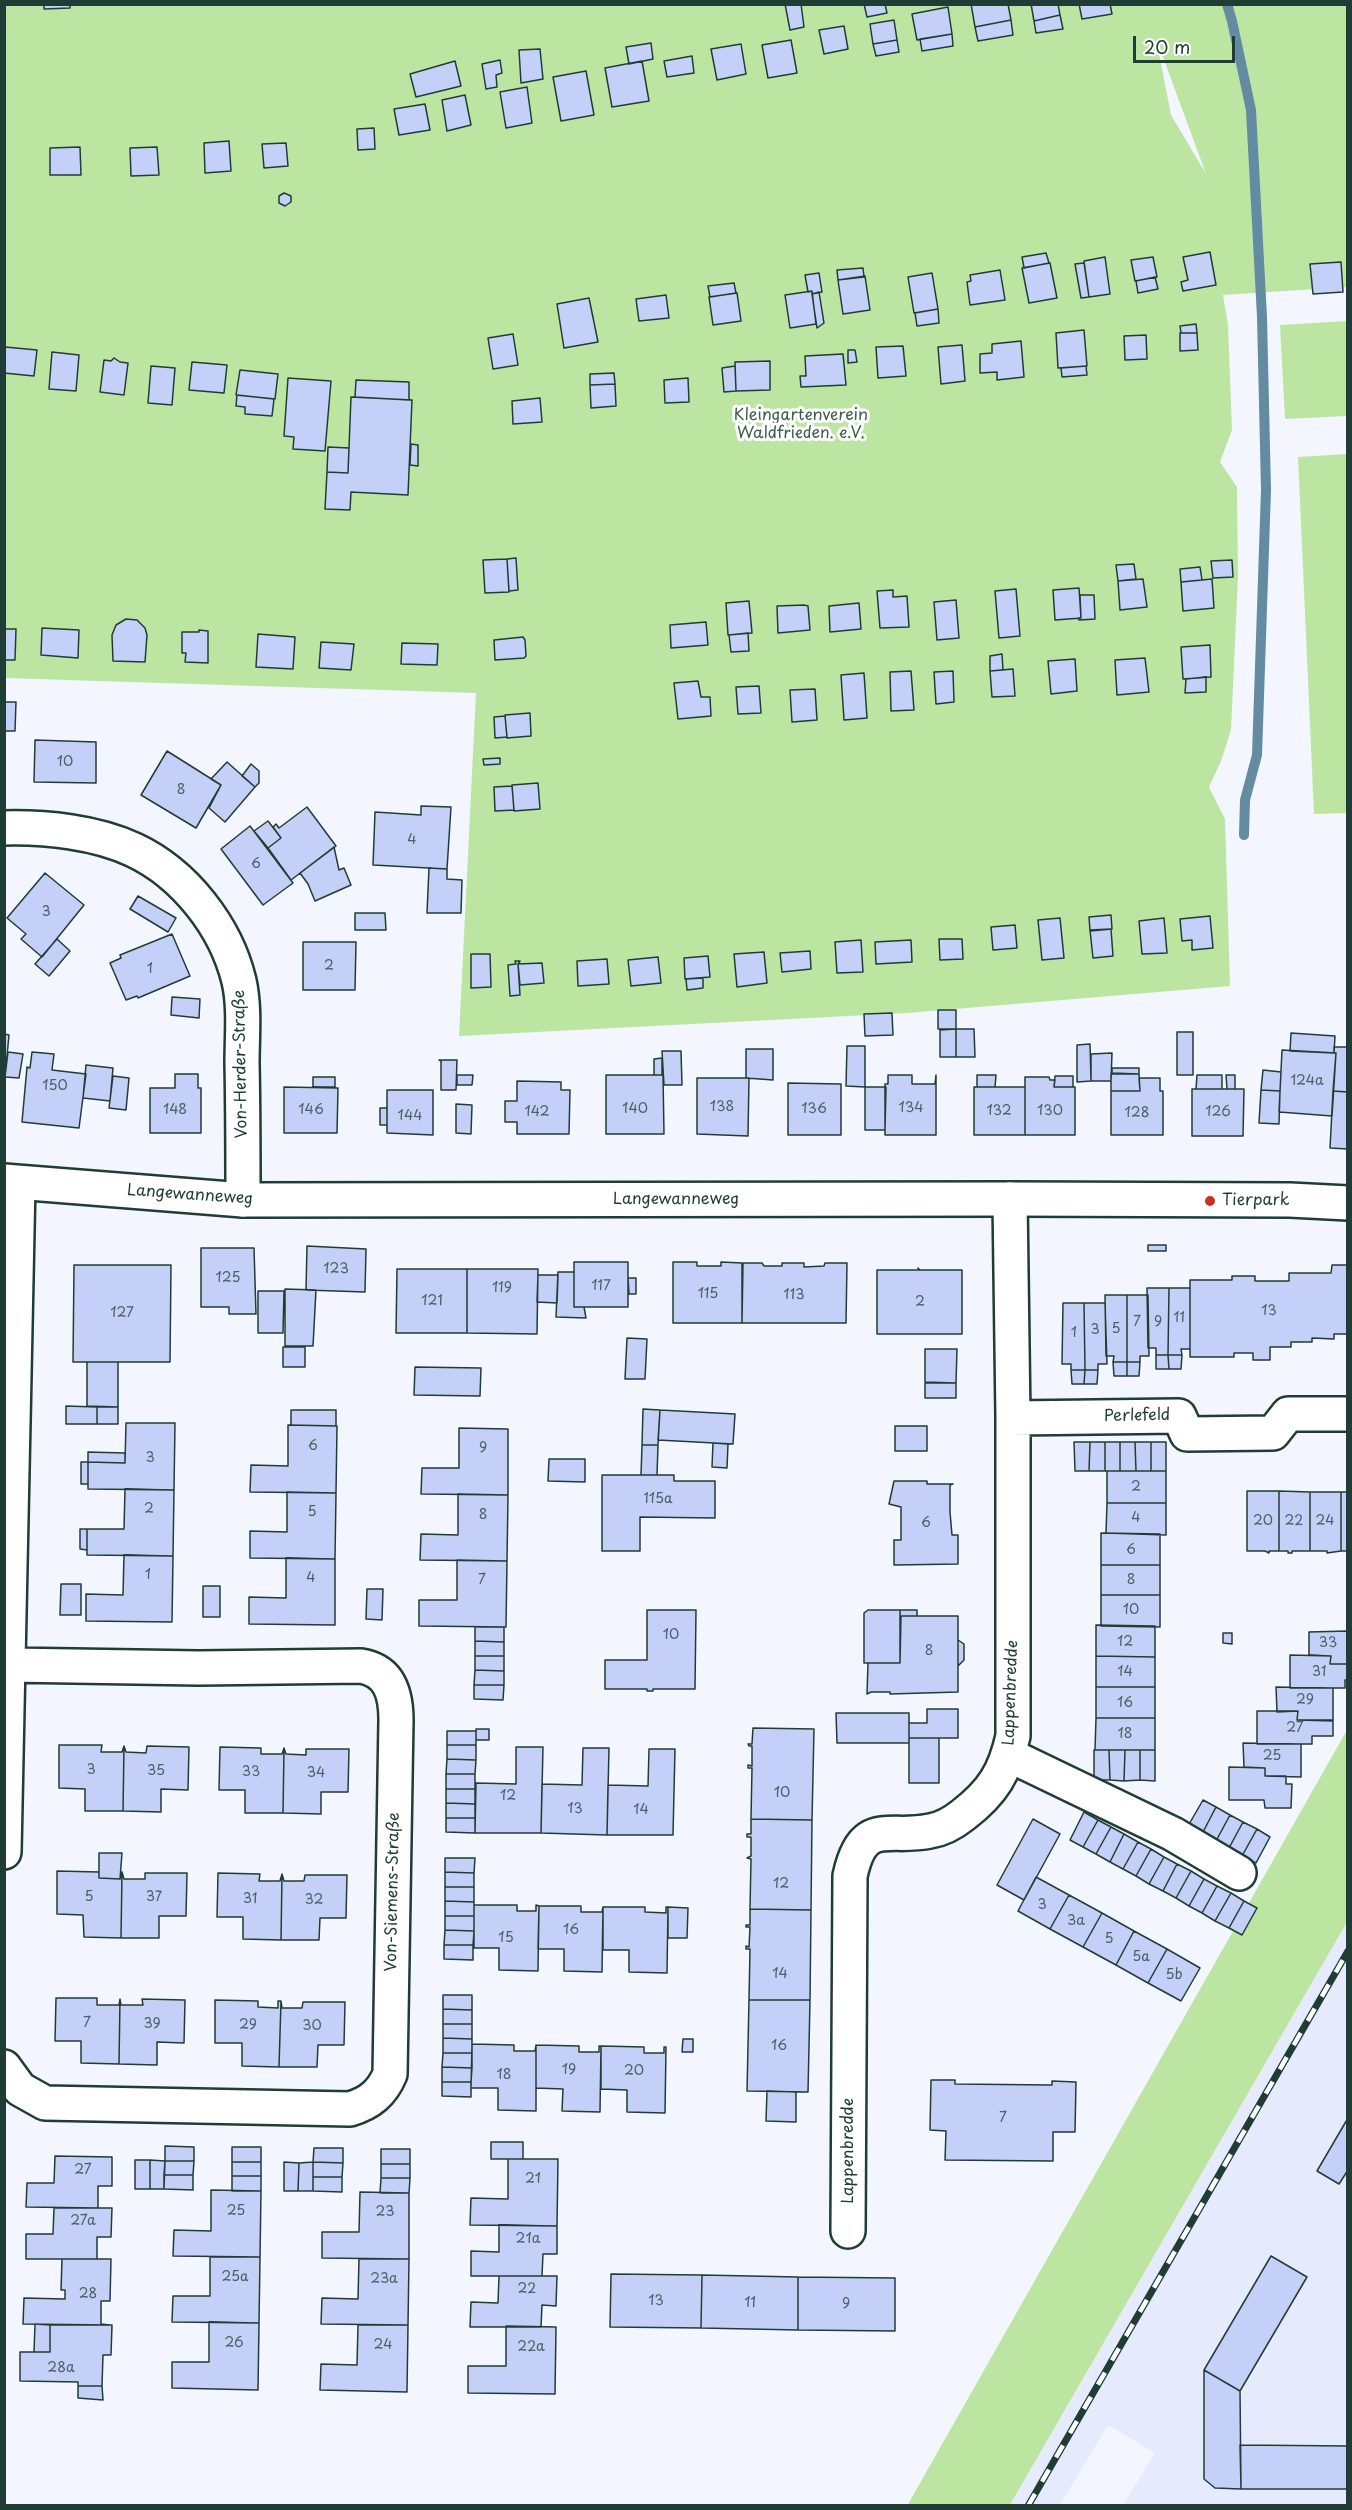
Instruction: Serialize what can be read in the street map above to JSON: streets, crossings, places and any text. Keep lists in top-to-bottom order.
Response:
{
  "streets": {
    "street": [
      "Von-Herder-Straße",
      "Langewanneweg",
      "Perlefeld",
      "Lappenbredde",
      "Von-Siemens-Straße"
    ]
  },
  "crossings": [
    ["Von-Herder-Straße", "Langewanneweg"],
    ["Langewanneweg", "Lappenbredde"],
    ["Perlefeld", "Lappenbredde"]
  ],
  "parks": ["Kleingartenverein Waldfrieden. e.V."],
  "places": ["Tierpark"],
  "house_numbers": [
    "10",
    "8",
    "4",
    "6",
    "3",
    "2",
    "1",
    "124a",
    "150",
    "138",
    "134",
    "140",
    "136",
    "148",
    "146",
    "132",
    "130",
    "142",
    "126",
    "128",
    "144",
    "123",
    "125",
    "117",
    "119",
    "115",
    "113",
    "121",
    "2",
    "13",
    "127",
    "11",
    "7",
    "9",
    "5",
    "3",
    "1",
    "6",
    "9",
    "3",
    "2",
    "115a",
    "2",
    "5",
    "8",
    "4",
    "20",
    "22",
    "24",
    "6",
    "6",
    "1",
    "4",
    "7",
    "8",
    "10",
    "10",
    "12",
    "33",
    "8",
    "14",
    "31",
    "29",
    "16",
    "27",
    "18",
    "25",
    "3",
    "35",
    "33",
    "34",
    "10",
    "12",
    "13",
    "14",
    "12",
    "5",
    "37",
    "31",
    "32",
    "3",
    "3a",
    "16",
    "15",
    "5",
    "5a",
    "14",
    "5b",
    "7",
    "39",
    "29",
    "30",
    "16",
    "19",
    "20",
    "18",
    "7",
    "27",
    "21",
    "25",
    "23",
    "27a",
    "21a",
    "25a",
    "23a",
    "22",
    "28",
    "13",
    "11",
    "9",
    "26",
    "24",
    "22a",
    "28a"
  ],
  "scale_bar": "20 m"
}
